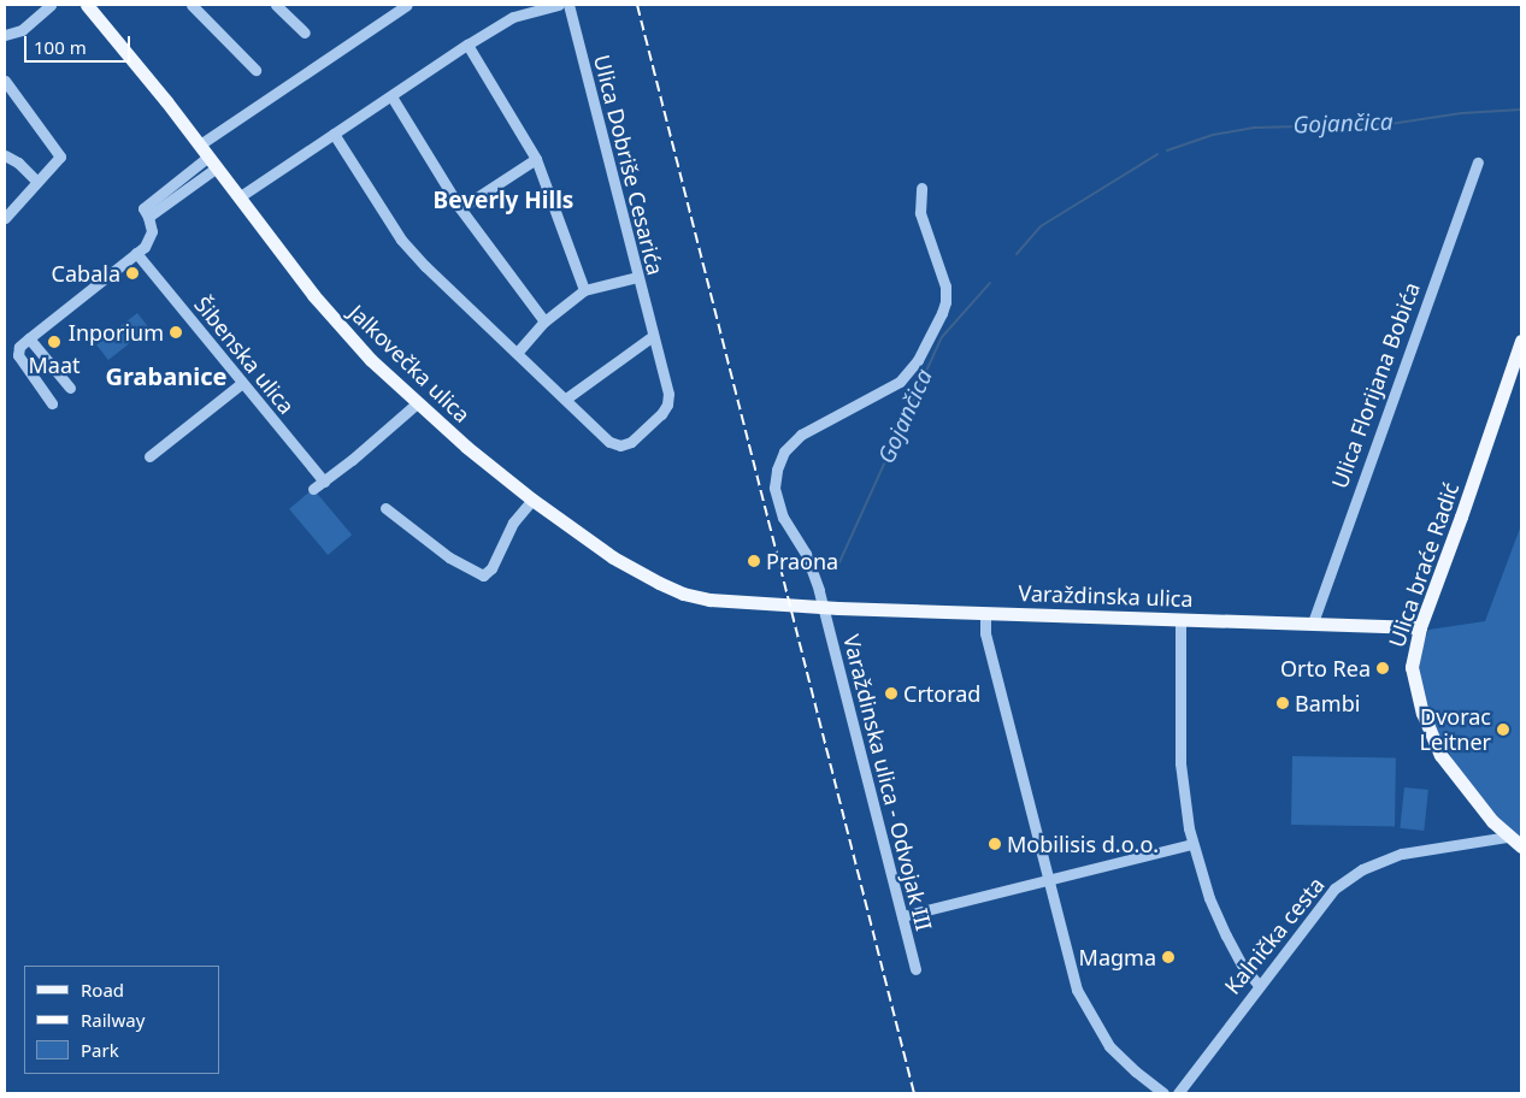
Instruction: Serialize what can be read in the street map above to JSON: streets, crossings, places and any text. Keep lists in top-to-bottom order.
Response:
{
  "streets": {
    "main road": ["Jalkovečka ulica", "Ulica braće Radić", "Varaždinska ulica"],
    "street": [
      "Ulica Dobriše Cesarića",
      "Šibenska ulica",
      "Ulica Florijana Bobića",
      "Varaždinska ulica - Odvojak III",
      "Kalnička cesta"
    ]
  },
  "crossings": [
    ["Jalkovečka ulica", "Varaždinska ulica"],
    ["Ulica Florijana Bobića", "Varaždinska ulica"],
    ["Ulica braće Radić", "Varaždinska ulica"],
    ["Ulica braće Radić", "Kalnička cesta"],
    ["Varaždinska ulica", "Varaždinska ulica - Odvojak III"]
  ],
  "districts": ["Beverly Hills", "Grabanice"],
  "water": ["Gojančica"],
  "places": [
    "Cabala",
    "Inporium",
    "Maat",
    "Praona",
    "Orto Rea",
    "Crtorad",
    "Bambi",
    "Dvorac Leitner",
    "Mobilisis d.o.o.",
    "Magma"
  ],
  "legend": ["Road", "Railway", "Park"],
  "scale_bar": "100 m"
}
